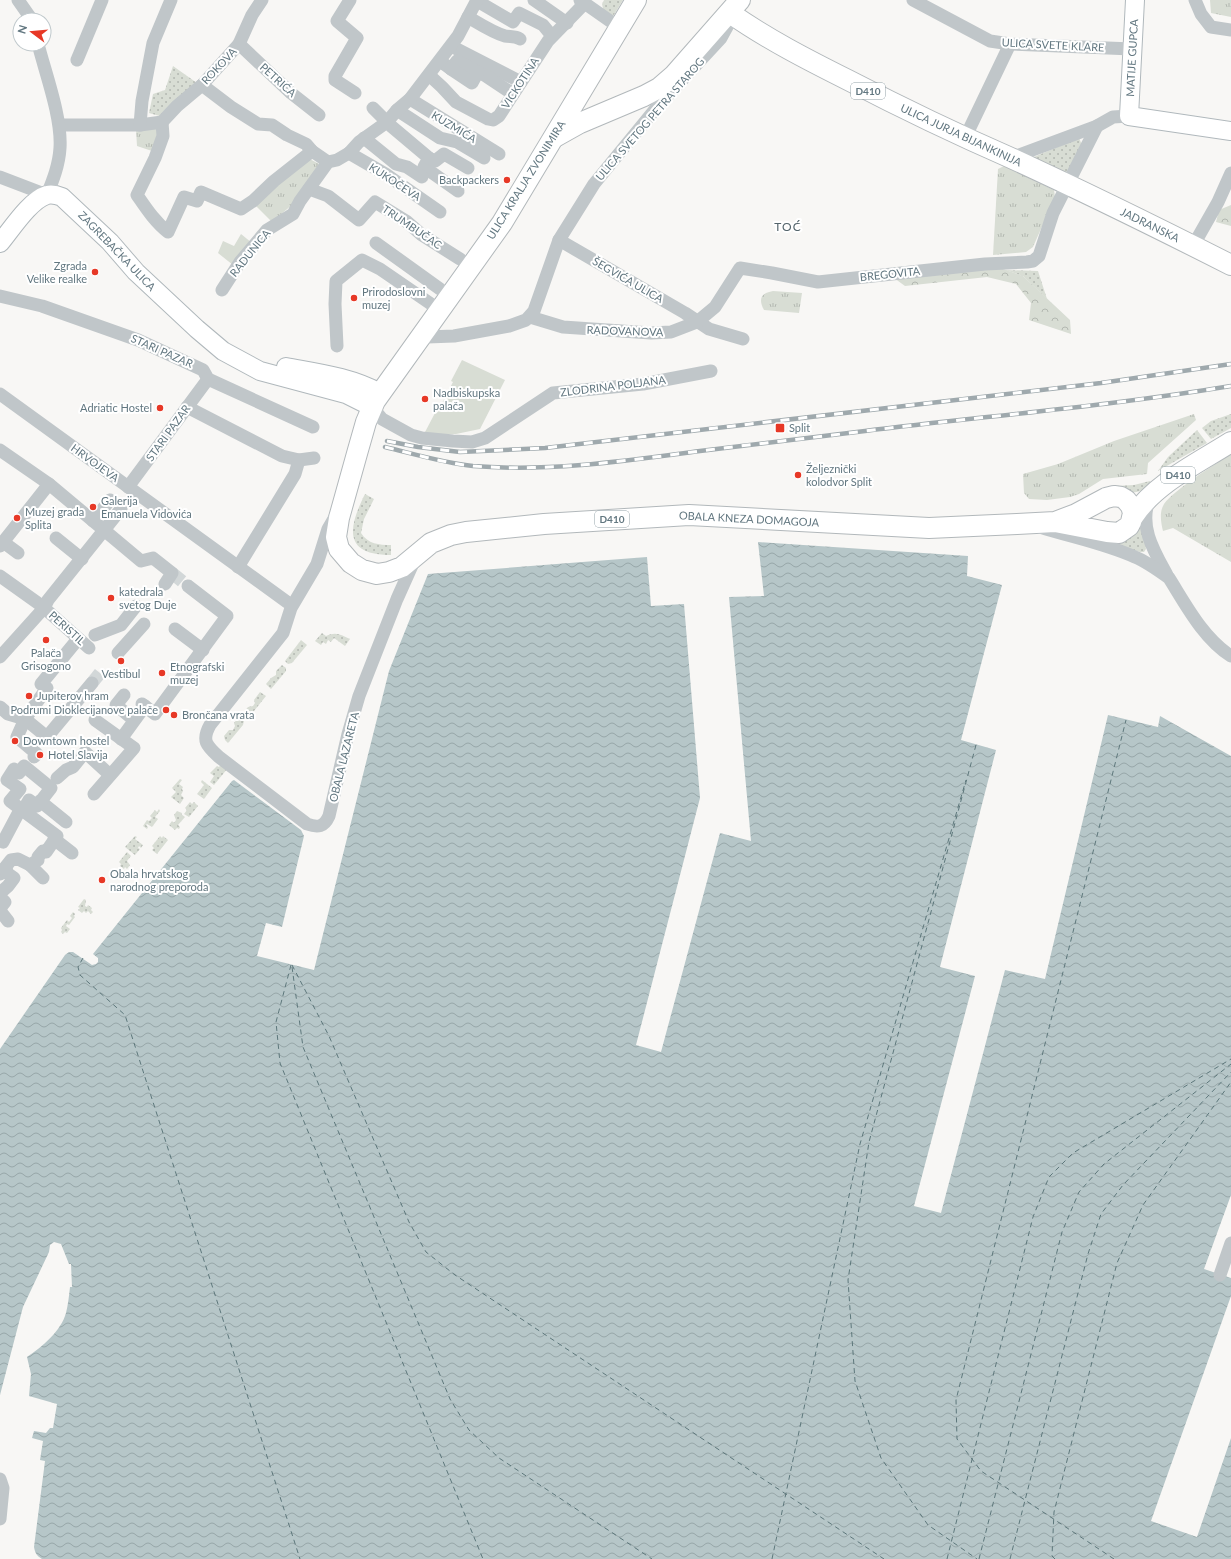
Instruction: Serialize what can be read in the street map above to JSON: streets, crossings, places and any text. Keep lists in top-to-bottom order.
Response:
{
  "streets": {
    "main road": [
      "D410",
      "ULICA JURJA BIJANKINIJA",
      "ULICA KRALJA ZVONIMIRA",
      "JADRANSKA",
      "OBALA KNEZA DOMAGOJA"
    ],
    "street": [
      "ULICA SVETE KLARE",
      "MATIJE GUPCA",
      "ROKOVA",
      "PETRIĆA",
      "VICKOTINA",
      "ULICA SVETOG PETRA STAROG",
      "KUZMIĆA",
      "KUKOČEVA",
      "TRUMBUČAC",
      "ZAGREBAČKA ULICA",
      "RADUNICA",
      "BREGOVITA",
      "ŠEGVIĆA ULICA",
      "RADOVANOVA",
      "STARI PAZAR",
      "ZLODRINA POLJANA",
      "HRVOJEVA",
      "PERISTIL",
      "OBALA LAZARETA"
    ]
  },
  "crossings": [
    ["ULICA SVETE KLARE", "MATIJE GUPCA"],
    ["ROKOVA", "PETRIĆA"],
    ["D410", "ULICA SVETOG PETRA STAROG"],
    ["D410", "ULICA JURJA BIJANKINIJA"],
    ["D410", "ULICA KRALJA ZVONIMIRA"],
    ["D410", "ZAGREBAČKA ULICA"],
    ["D410", "ZLODRINA POLJANA"],
    ["D410", "OBALA KNEZA DOMAGOJA"],
    ["D410", "OBALA LAZARETA"],
    ["ULICA SVETOG PETRA STAROG", "ULICA JURJA BIJANKINIJA"],
    ["ULICA SVETOG PETRA STAROG", "ŠEGVIĆA ULICA"],
    ["ULICA SVETOG PETRA STAROG", "RADOVANOVA"],
    ["ULICA JURJA BIJANKINIJA", "JADRANSKA"],
    ["ULICA JURJA BIJANKINIJA", "BREGOVITA"],
    ["ULICA KRALJA ZVONIMIRA", "ZAGREBAČKA ULICA"],
    ["ULICA KRALJA ZVONIMIRA", "ZLODRINA POLJANA"],
    ["JADRANSKA", "BREGOVITA"],
    ["TRUMBUČAC", "RADUNICA"],
    ["ZAGREBAČKA ULICA", "ZLODRINA POLJANA"],
    ["BREGOVITA", "RADOVANOVA"],
    ["ŠEGVIĆA ULICA", "RADOVANOVA"],
    ["STARI PAZAR", "HRVOJEVA"],
    ["OBALA KNEZA DOMAGOJA", "OBALA LAZARETA"]
  ],
  "districts": ["TOĆ"],
  "places": {
    "other": [
      "Backpackers",
      "Zgrada Velike realke",
      "Prirodoslovni muzej",
      "Nadbiskupska palača",
      "Adriatic Hostel",
      "Željeznički kolodvor Split",
      "Galerija Emanuela Vidovića",
      "Muzej grada Splita",
      "katedrala svetog Duje",
      "Palača Grisogono",
      "Vestibul",
      "Etnografski muzej",
      "Jupiterov hram",
      "Podrumi Dioklecijanove palače",
      "Brončana vrata",
      "Downtown hostel",
      "Hotel Slavija",
      "Obala hrvatskog narodnog preporoda"
    ],
    "transit": ["Split"]
  },
  "north": "left"
}
